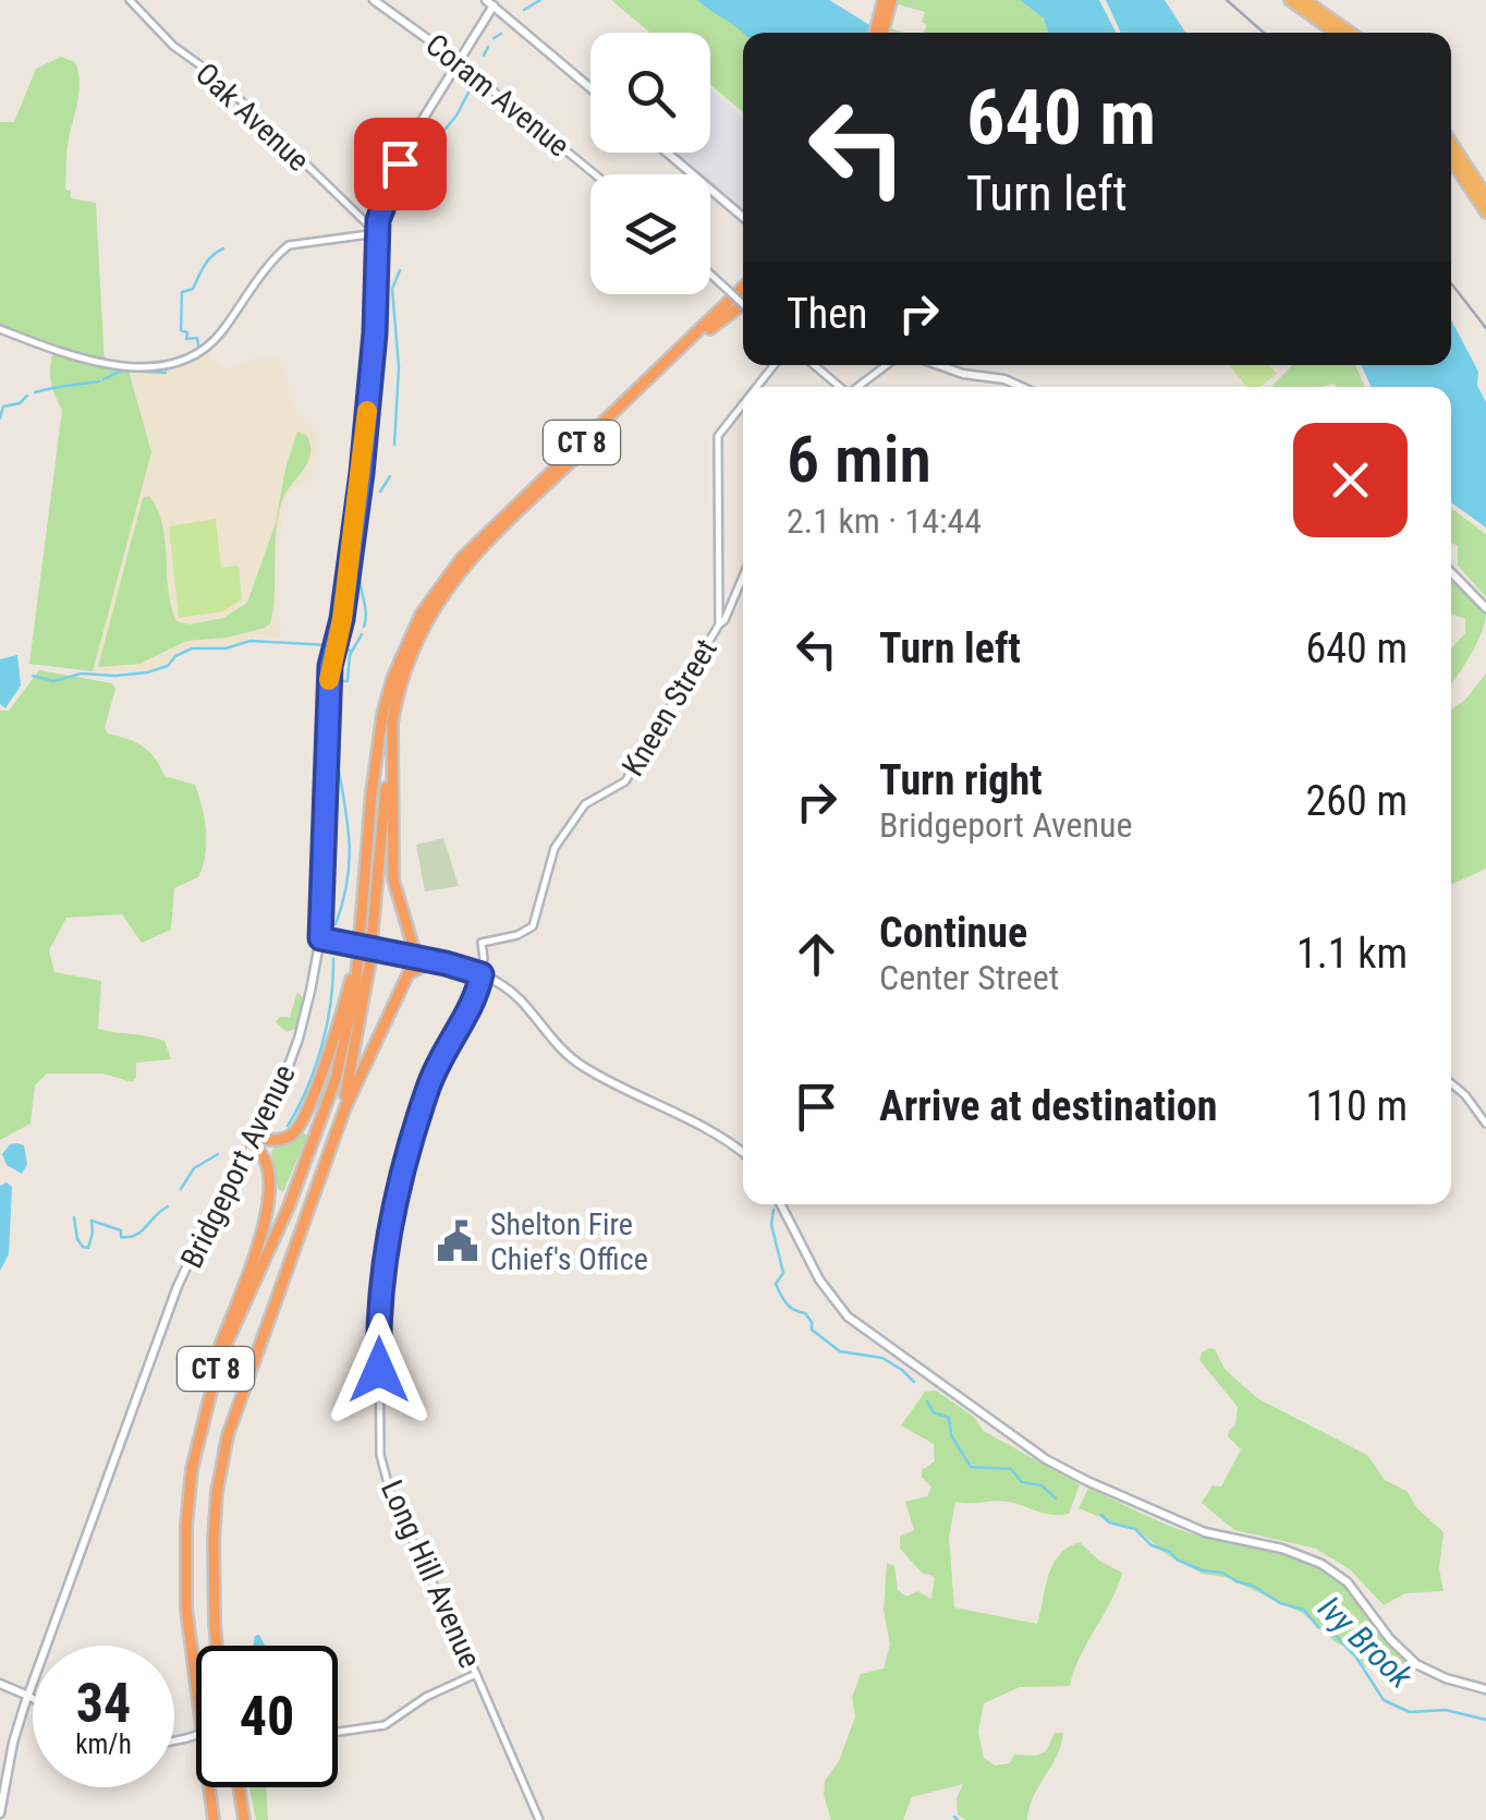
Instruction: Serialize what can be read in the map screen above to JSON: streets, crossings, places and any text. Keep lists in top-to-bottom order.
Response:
{
  "streets": {
    "highway": ["CT 8"],
    "main road": ["Coram Avenue", "Bridgeport Avenue"],
    "street": ["Oak Avenue", "Kneen Street", "Long Hill Avenue"]
  },
  "crossings": [
    ["Coram Avenue", "Bridgeport Avenue"],
    ["Oak Avenue", "Bridgeport Avenue"],
    ["Kneen Street", "Long Hill Avenue"]
  ],
  "water": ["Ivy Brook"],
  "places": {
    "public building": ["Shelton Fire Chief's Office"]
  },
  "page": {
    "turn": ["640 m", "Turn left"],
    "then": "Then",
    "heading": ["6 min", "2.1 km · 14:44"],
    "list": [
      {
        "name": "Turn left",
        "value": "640 m"
      },
      {
        "name": "Turn right",
        "note": "Bridgeport Avenue",
        "value": "260 m"
      },
      {
        "name": "Continue",
        "note": "Center Street",
        "value": "1.1 km"
      },
      {
        "name": "Arrive at destination",
        "value": "110 m"
      }
    ],
    "speed": "34 km/h",
    "limit": "40"
  }
}
